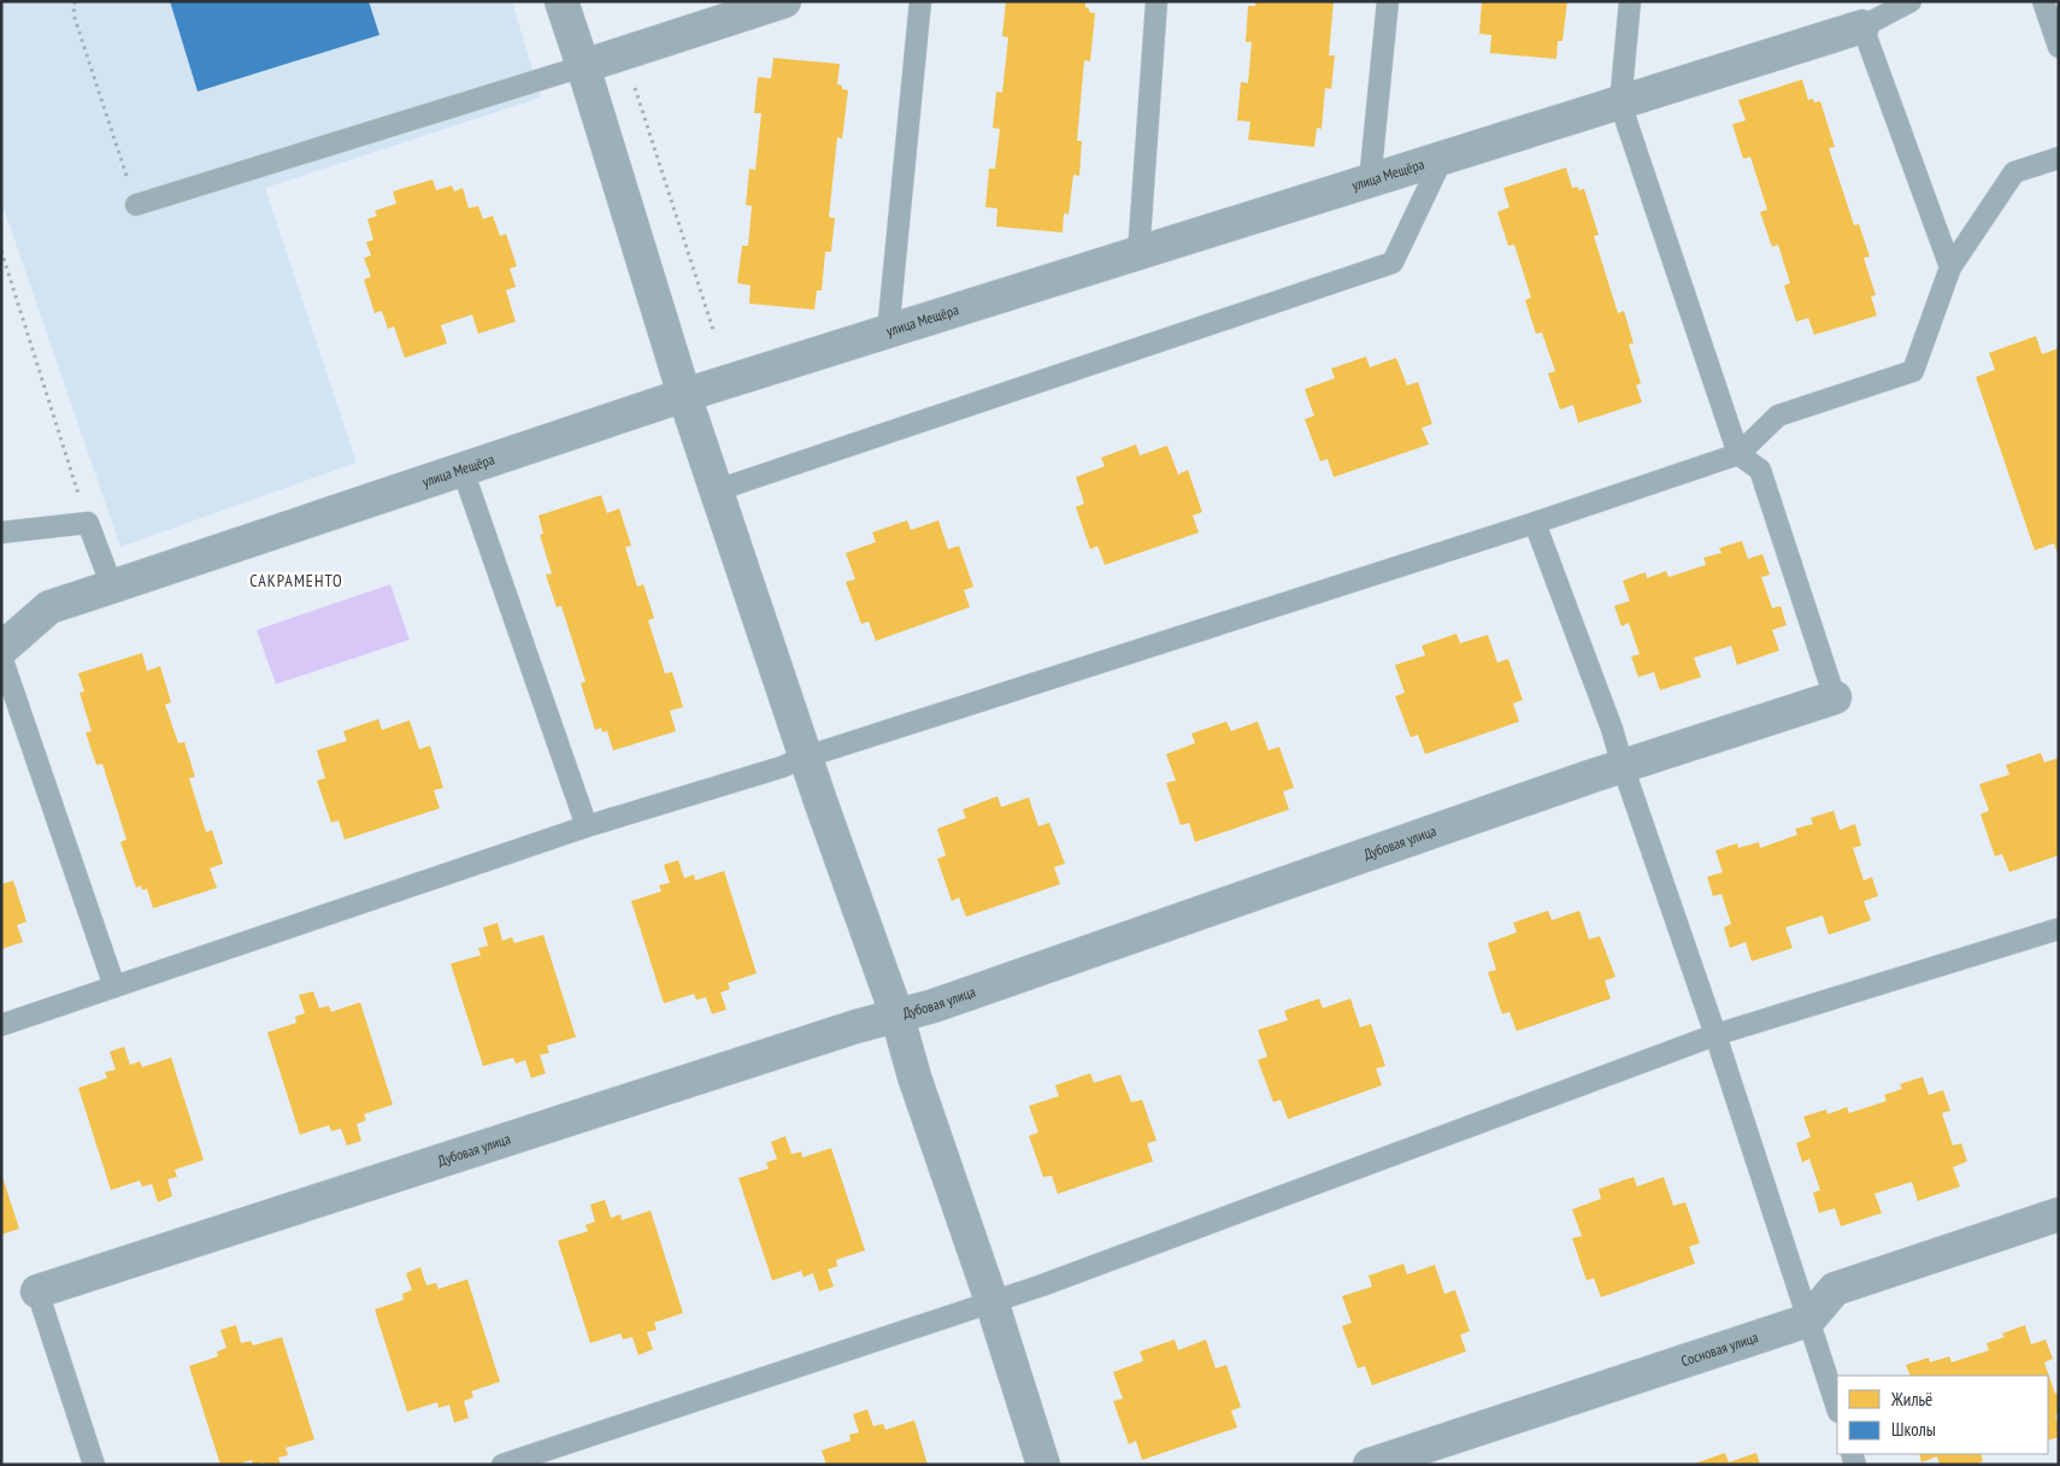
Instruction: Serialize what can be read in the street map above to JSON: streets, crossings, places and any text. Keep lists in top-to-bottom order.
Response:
{
  "streets": {
    "street": ["улица Мещёра", "Дубовая улица", "Сосновая улица"]
  },
  "districts": ["САКРАМЕНТО"],
  "legend": ["Жильё", "Школы"]
}
